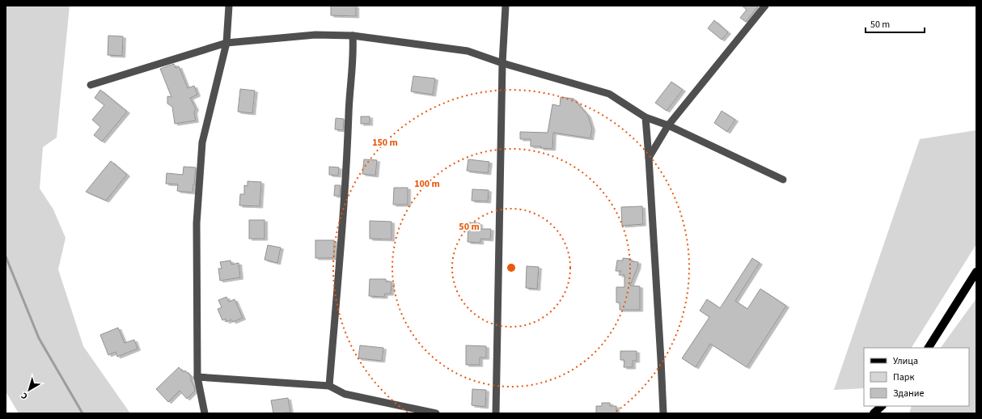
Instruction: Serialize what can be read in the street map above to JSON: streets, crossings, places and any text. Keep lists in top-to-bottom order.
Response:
{
  "legend": ["Улица", "Парк", "Здание"],
  "scale_bar": "50 m",
  "north": "bottom left",
  "rings": ["150 m", "100 m", "50 m"]
}
